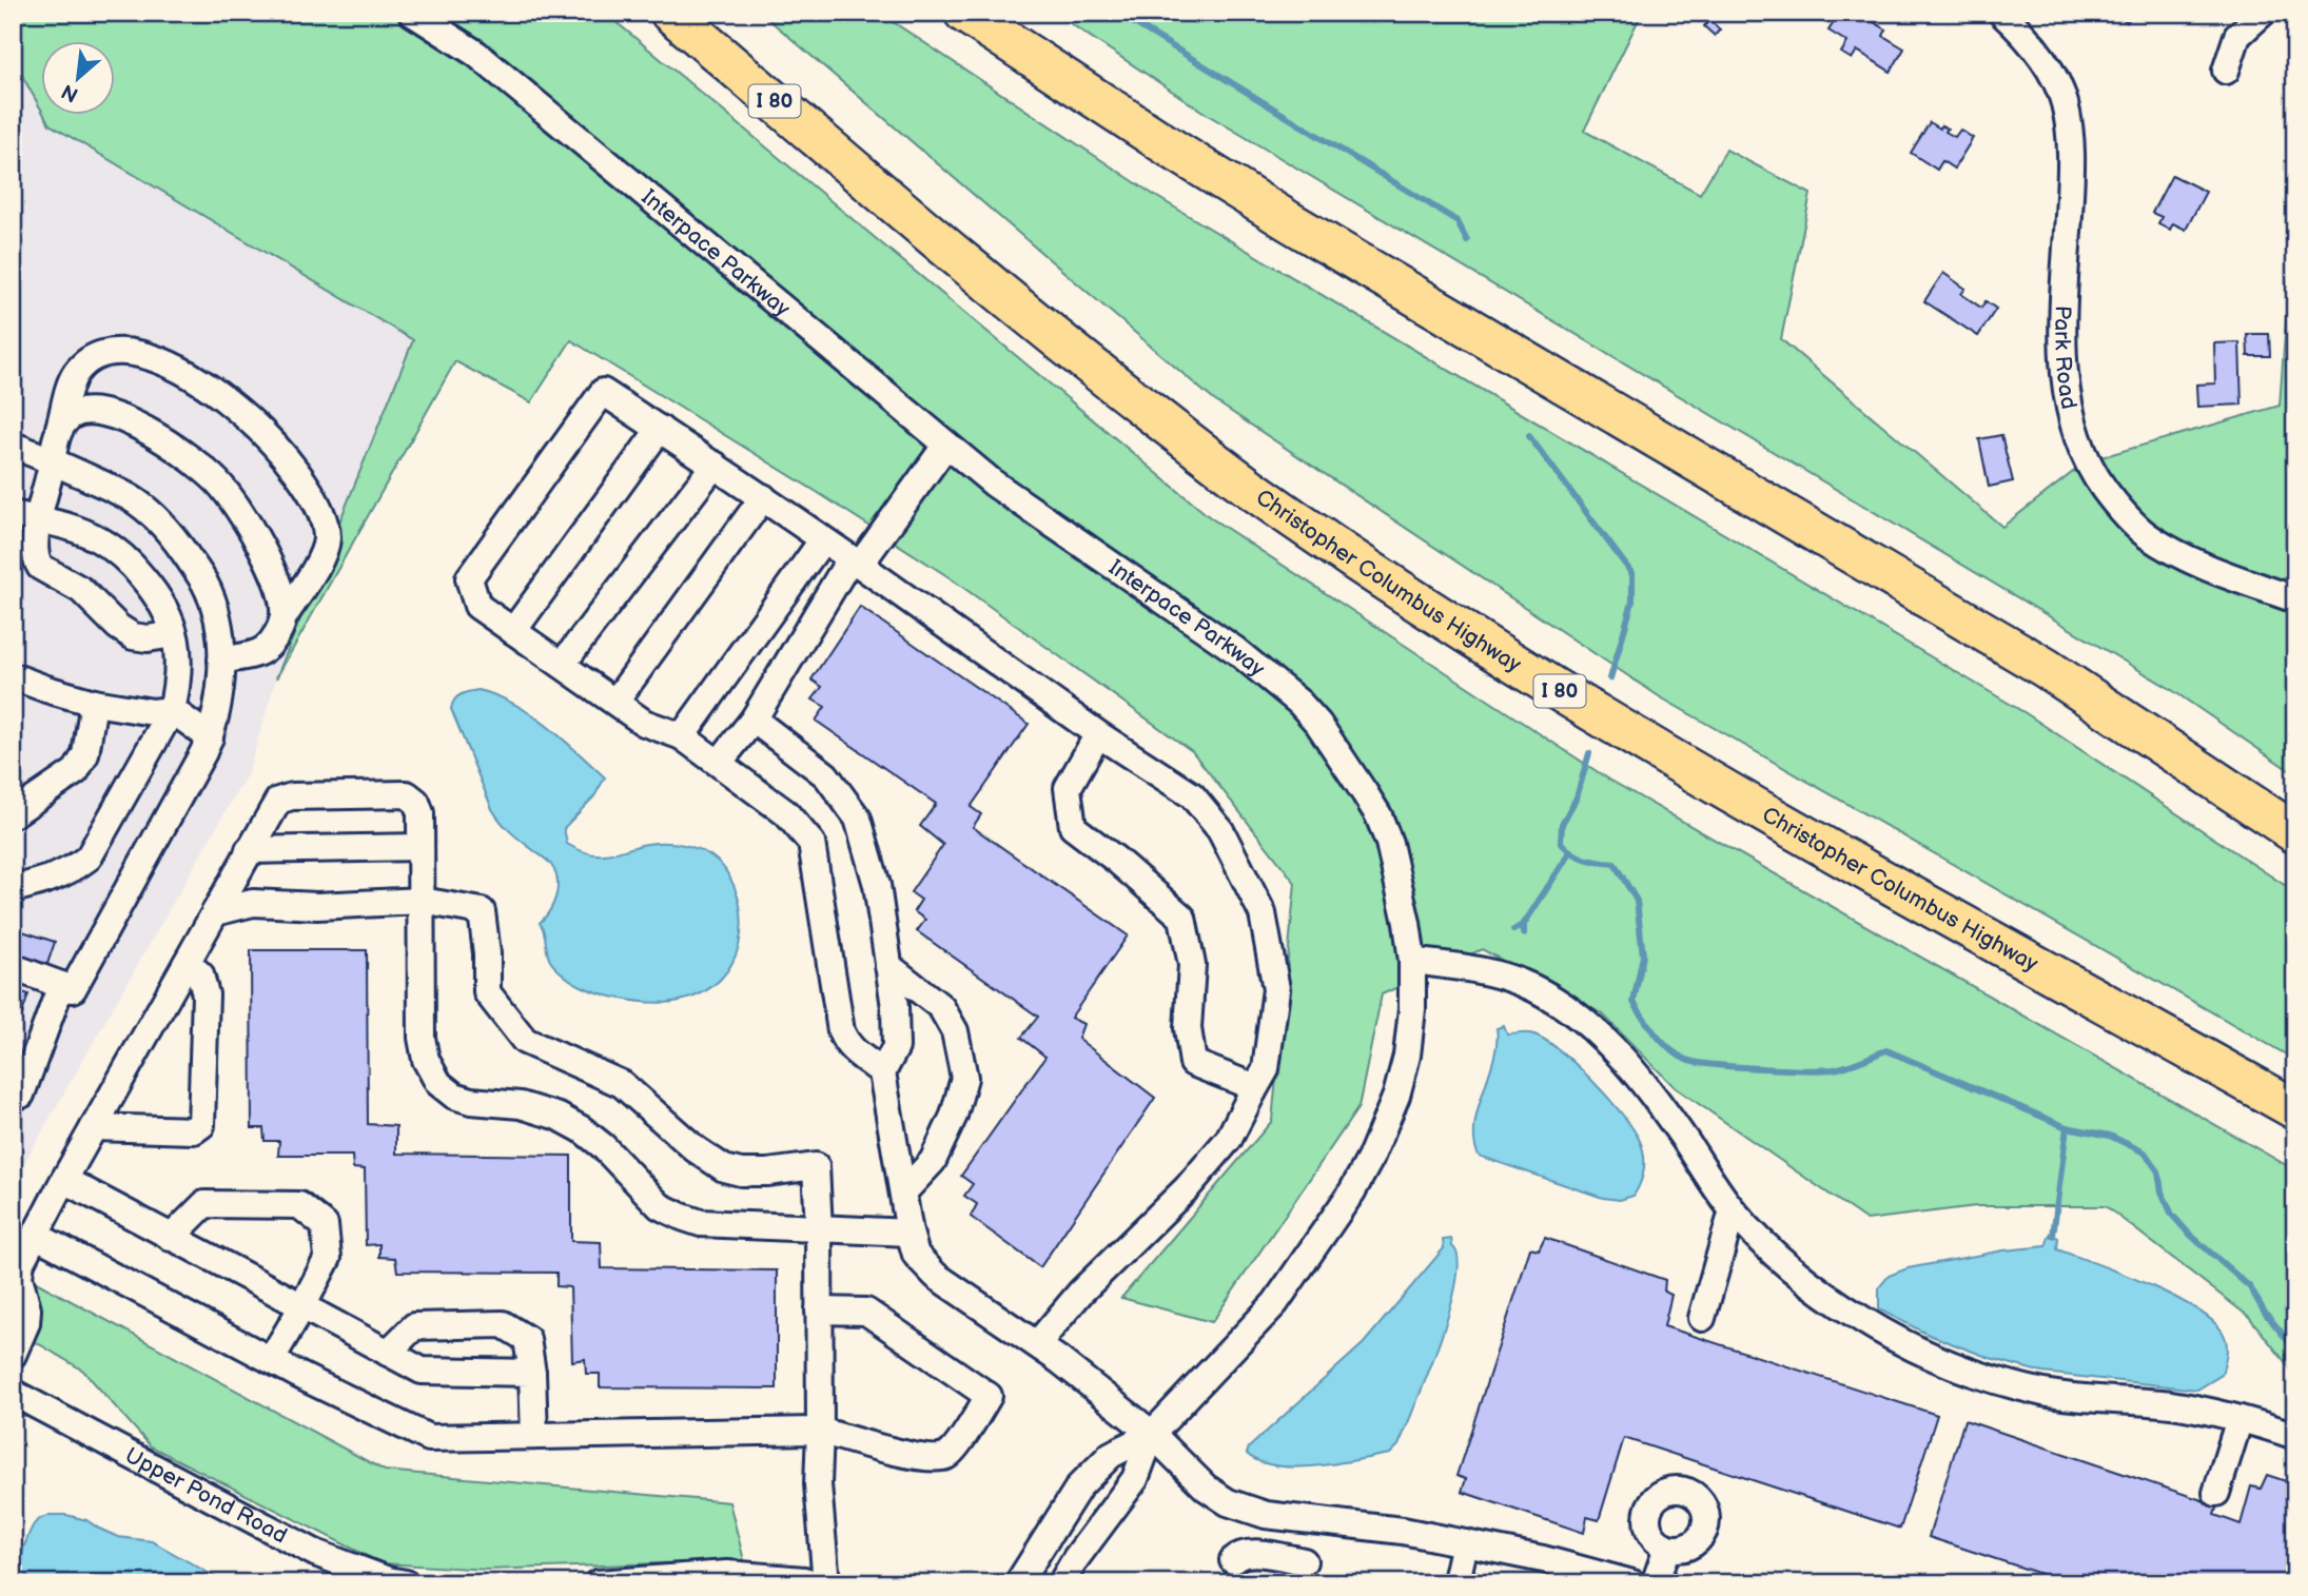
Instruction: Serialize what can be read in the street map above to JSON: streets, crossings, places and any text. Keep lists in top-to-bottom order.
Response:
{
  "streets": {
    "highway": ["I 80", "Christopher Columbus Highway"],
    "street": ["Interpace Parkway", "Park Road", "Upper Pond Road"]
  },
  "north": "bottom left"
}
